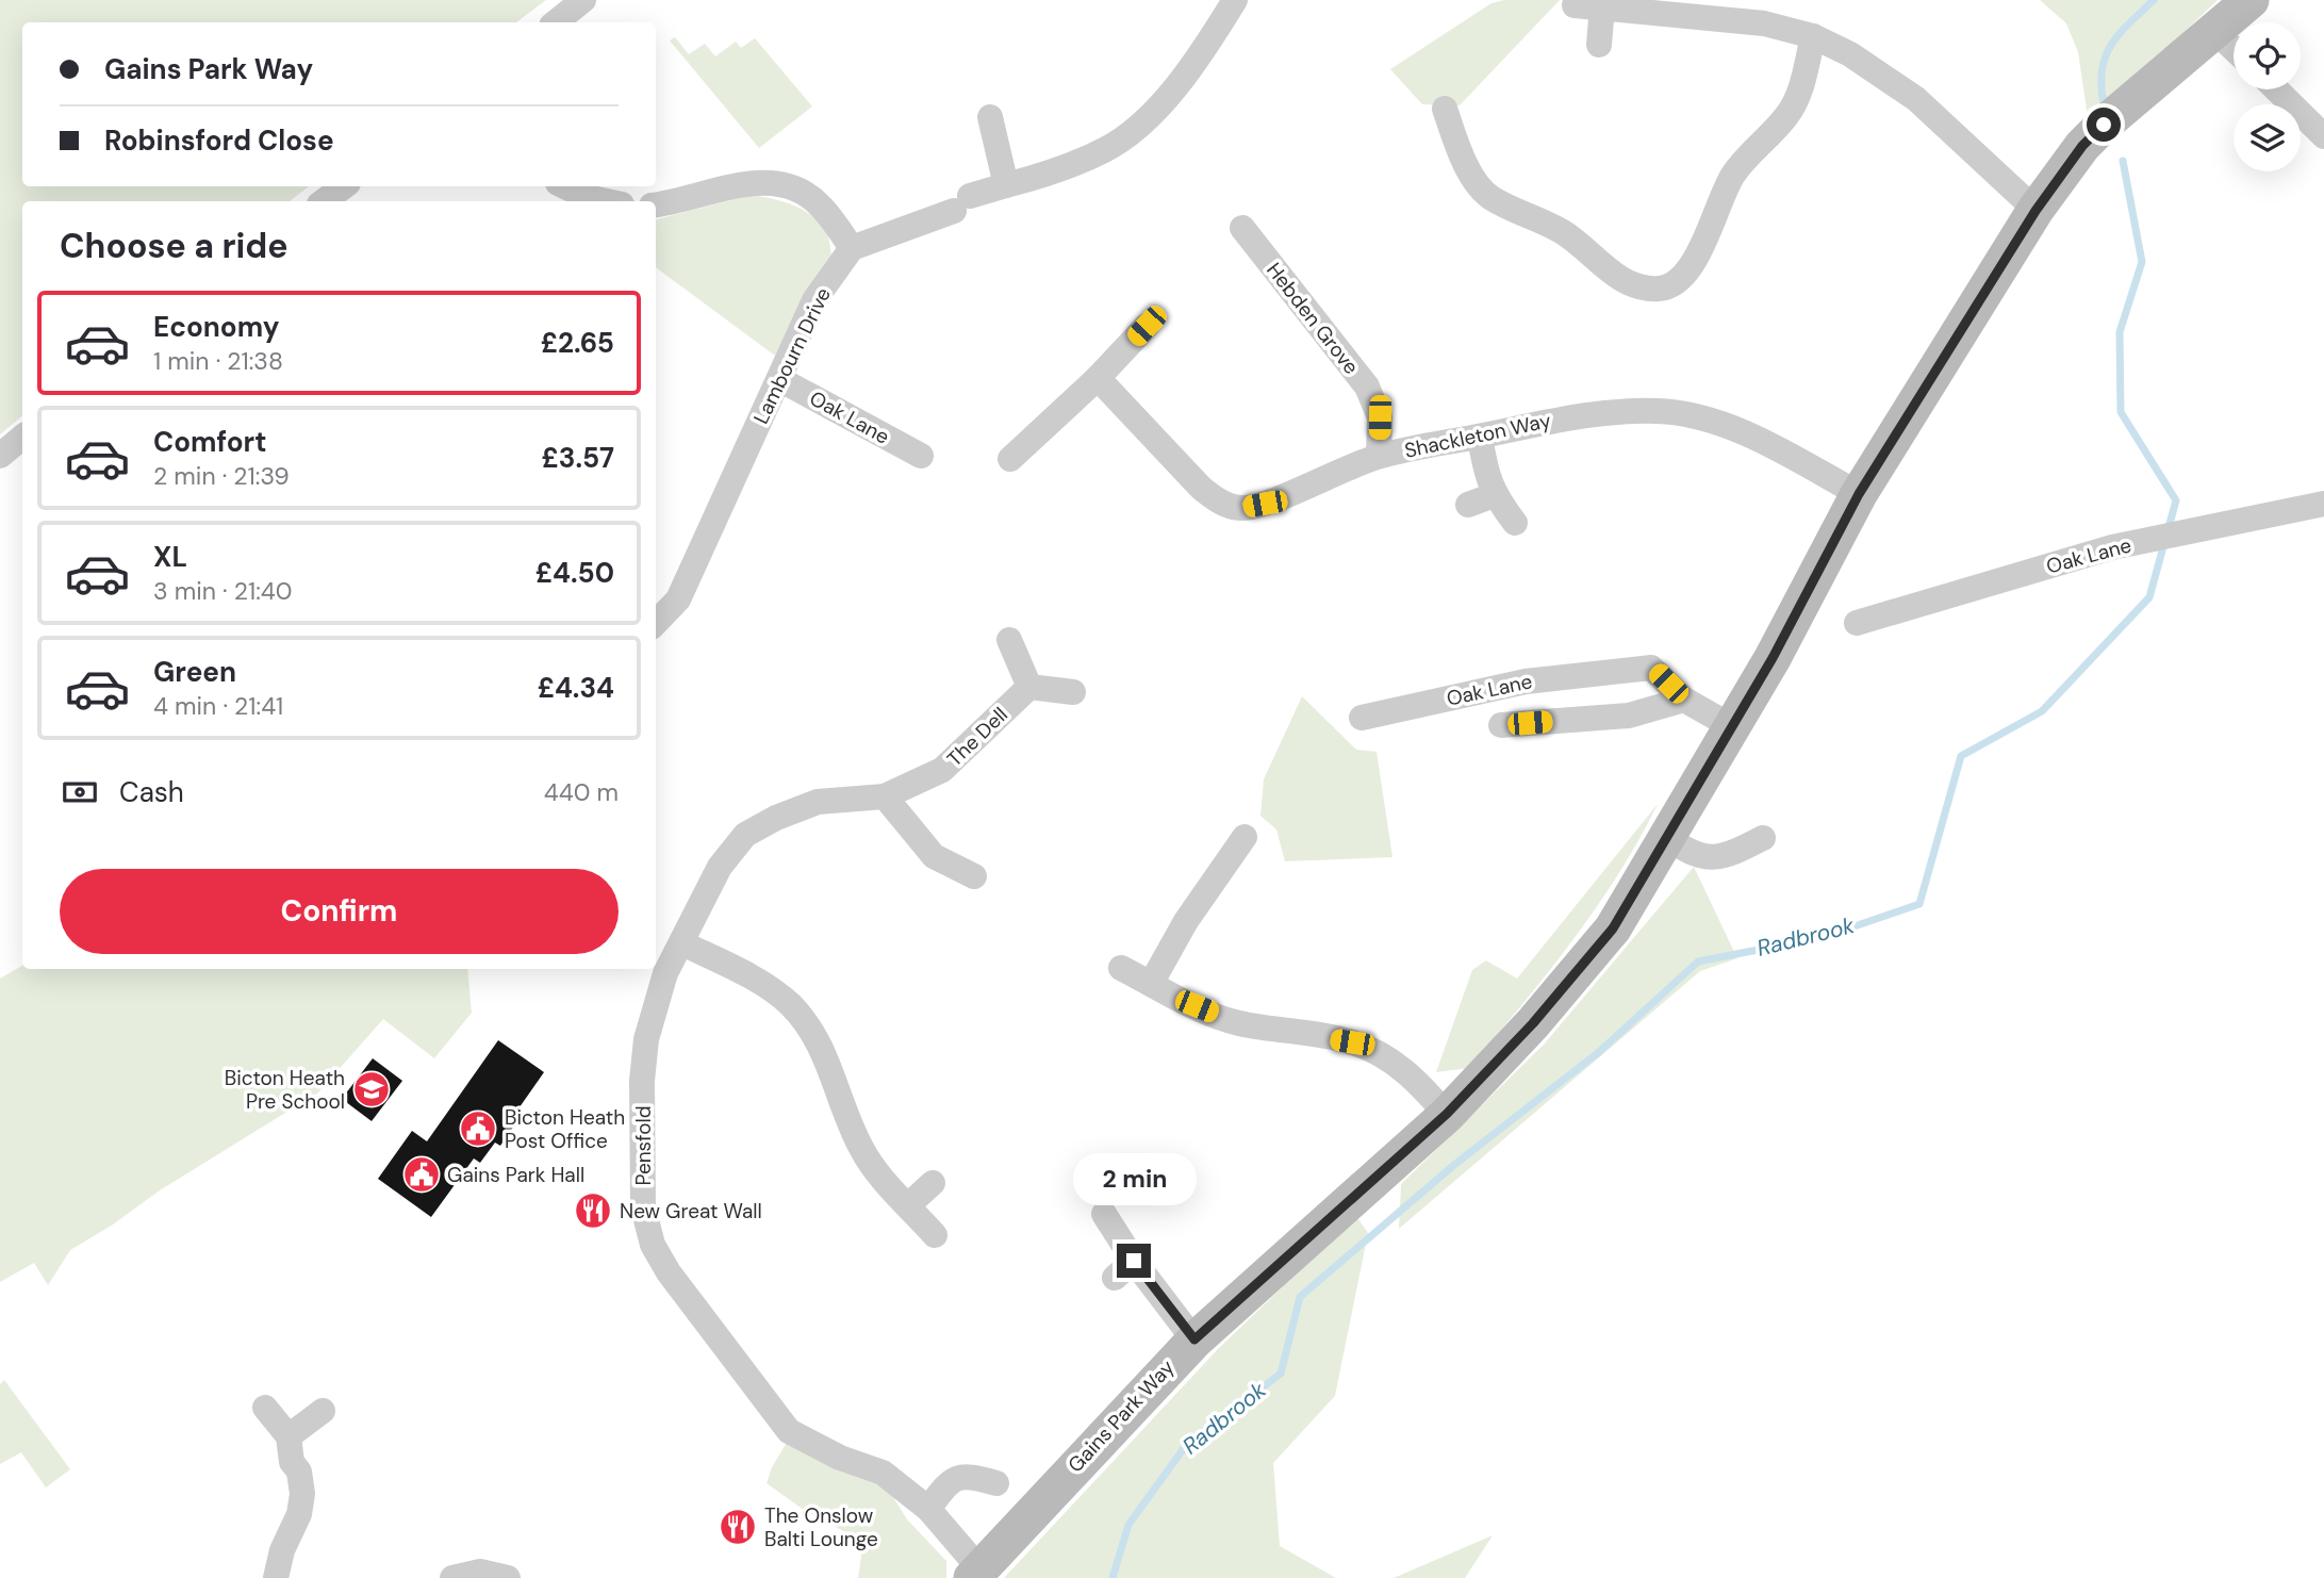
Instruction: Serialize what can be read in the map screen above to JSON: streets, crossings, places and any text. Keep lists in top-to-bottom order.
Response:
{
  "streets": {
    "street": [
      "Hebden Grove",
      "Lambourn Drive",
      "Oak Lane",
      "Shackleton Way",
      "The Dell",
      "Pensfold",
      "Gains Park Way"
    ]
  },
  "crossings": [
    ["Hebden Grove", "Shackleton Way"],
    ["Lambourn Drive", "Oak Lane"],
    ["Oak Lane", "Gains Park Way"],
    ["Shackleton Way", "Gains Park Way"],
    ["The Dell", "Pensfold"],
    ["Pensfold", "Gains Park Way"]
  ],
  "water": ["Radbrook"],
  "places": {
    "school or university": ["Bicton Heath Pre School"],
    "public building": ["Bicton Heath Post Office", "Gains Park Hall"],
    "restaurant": ["New Great Wall", "The Onslow Balti Lounge"]
  },
  "page": {
    "banner": ["Gains Park Way", "Robinsford Close"],
    "heading": "Choose a ride",
    "list": [
      {
        "name": "Economy",
        "note": "1 min · 21:38",
        "value": "£2.65"
      },
      {
        "name": "Comfort",
        "note": "2 min · 21:39",
        "value": "£3.57"
      },
      {
        "name": "XL",
        "note": "3 min · 21:40",
        "value": "£4.50"
      },
      {
        "name": "Green",
        "note": "4 min · 21:41",
        "value": "£4.34"
      }
    ],
    "pay": ["Cash", "440 m"],
    "buttons": "Confirm",
    "bubble": "2 min"
  }
}
